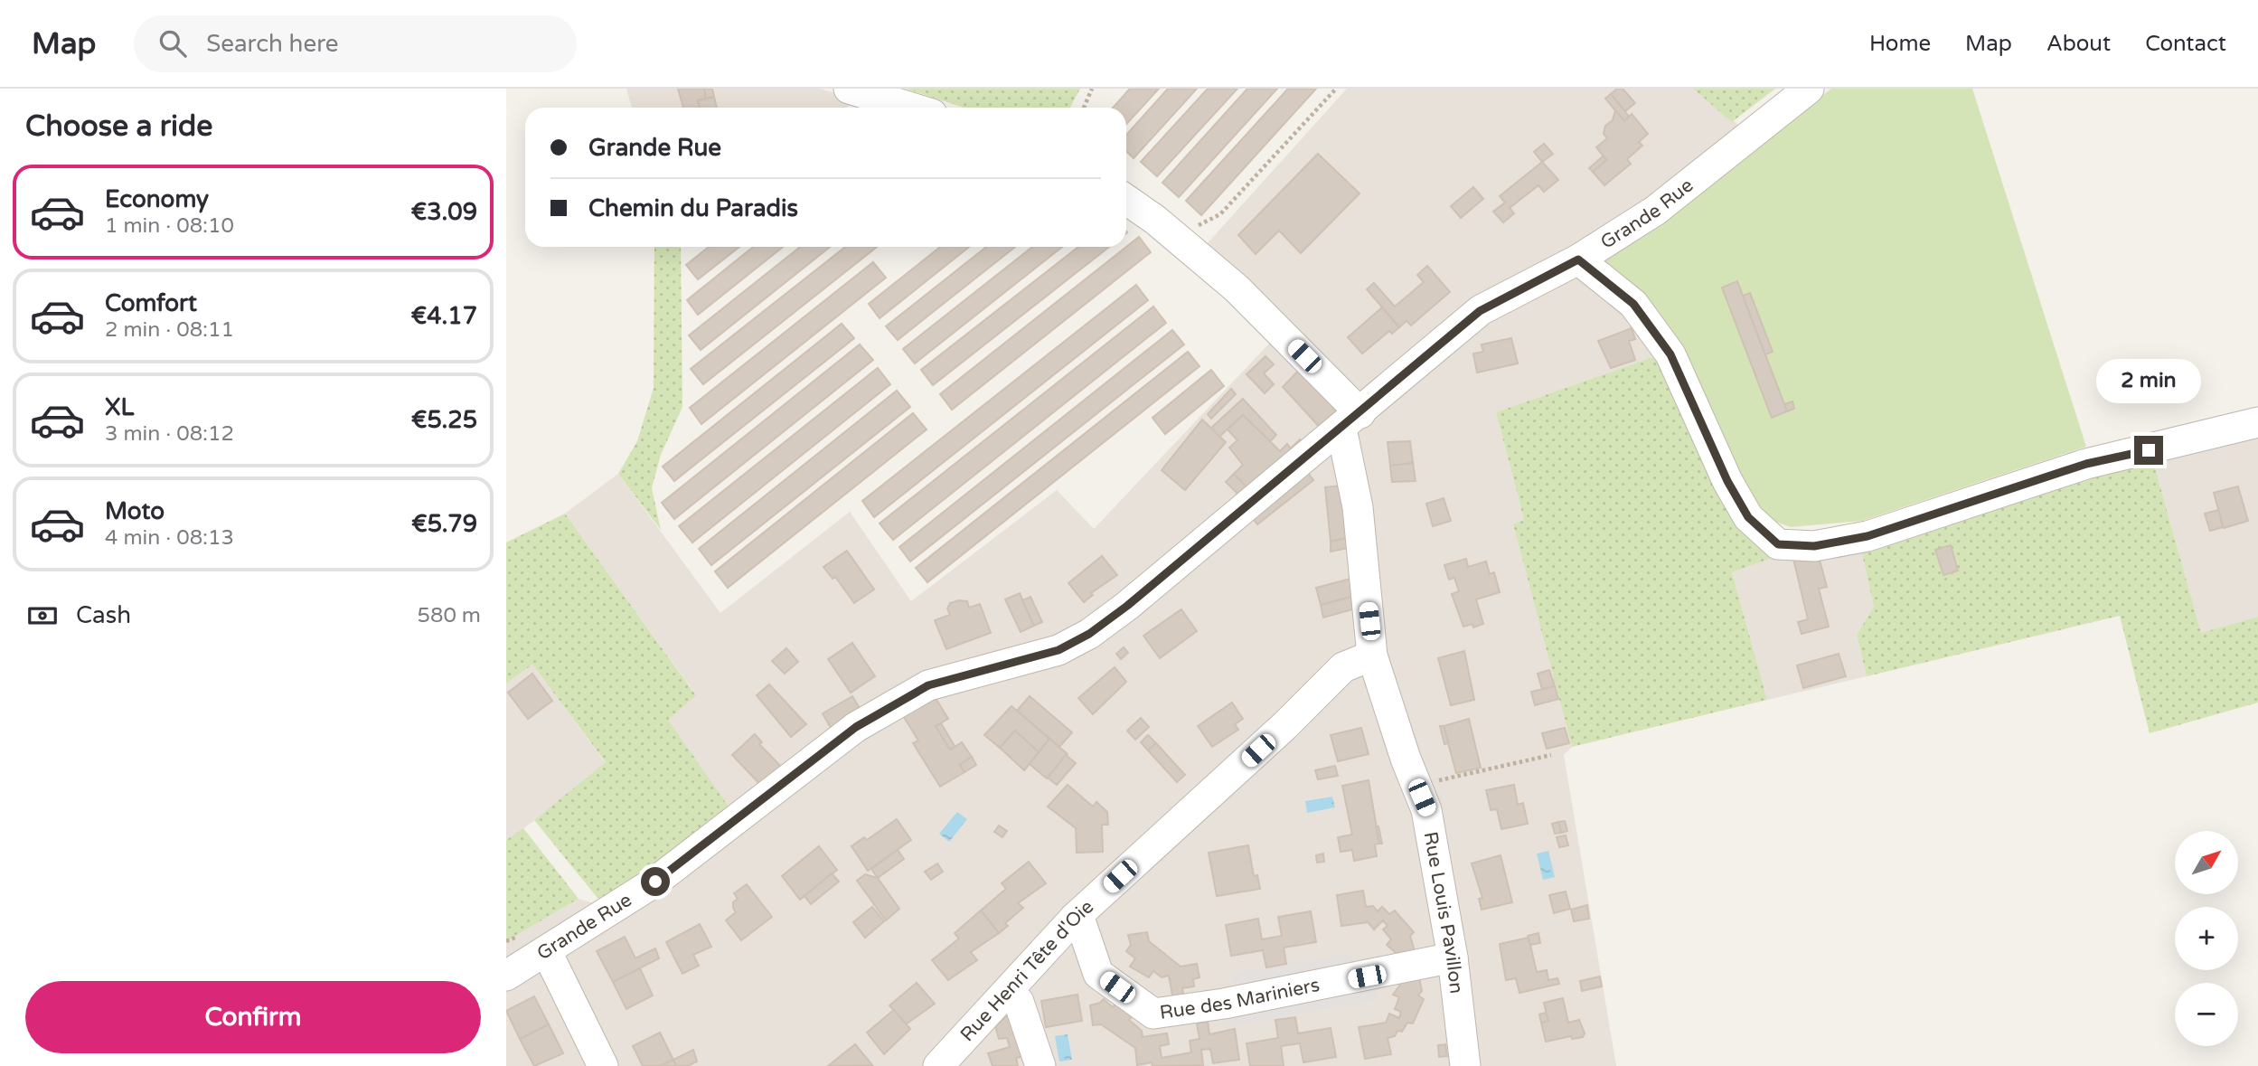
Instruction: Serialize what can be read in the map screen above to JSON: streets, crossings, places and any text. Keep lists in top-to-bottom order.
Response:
{
  "streets": {
    "street": [
      "Grande Rue",
      "Rue Louis Pavillon",
      "Rue Henri Tête d'Oie",
      "Rue des Mariniers"
    ]
  },
  "crossings": [
    ["Grande Rue", "Rue Louis Pavillon"],
    ["Rue Louis Pavillon", "Rue Henri Tête d'Oie"],
    ["Rue Louis Pavillon", "Rue des Mariniers"],
    ["Rue Henri Tête d'Oie", "Rue des Mariniers"]
  ],
  "north": "top right",
  "page": {
    "header": "Map",
    "search": "Search here",
    "nav": [
      "Home",
      "Map",
      "About",
      "Contact"
    ],
    "heading": "Choose a ride",
    "banner": ["Grande Rue", "Chemin du Paradis"],
    "list": [
      {
        "name": "Economy",
        "note": "1 min · 08:10",
        "value": "€3.09"
      },
      {
        "name": "Comfort",
        "note": "2 min · 08:11",
        "value": "€4.17"
      },
      {
        "name": "XL",
        "note": "3 min · 08:12",
        "value": "€5.25"
      },
      {
        "name": "Moto",
        "note": "4 min · 08:13",
        "value": "€5.79"
      }
    ],
    "bubble": "2 min",
    "pay": ["Cash", "580 m"],
    "map_buttons": ["+", "−"],
    "buttons": "Confirm"
  }
}
